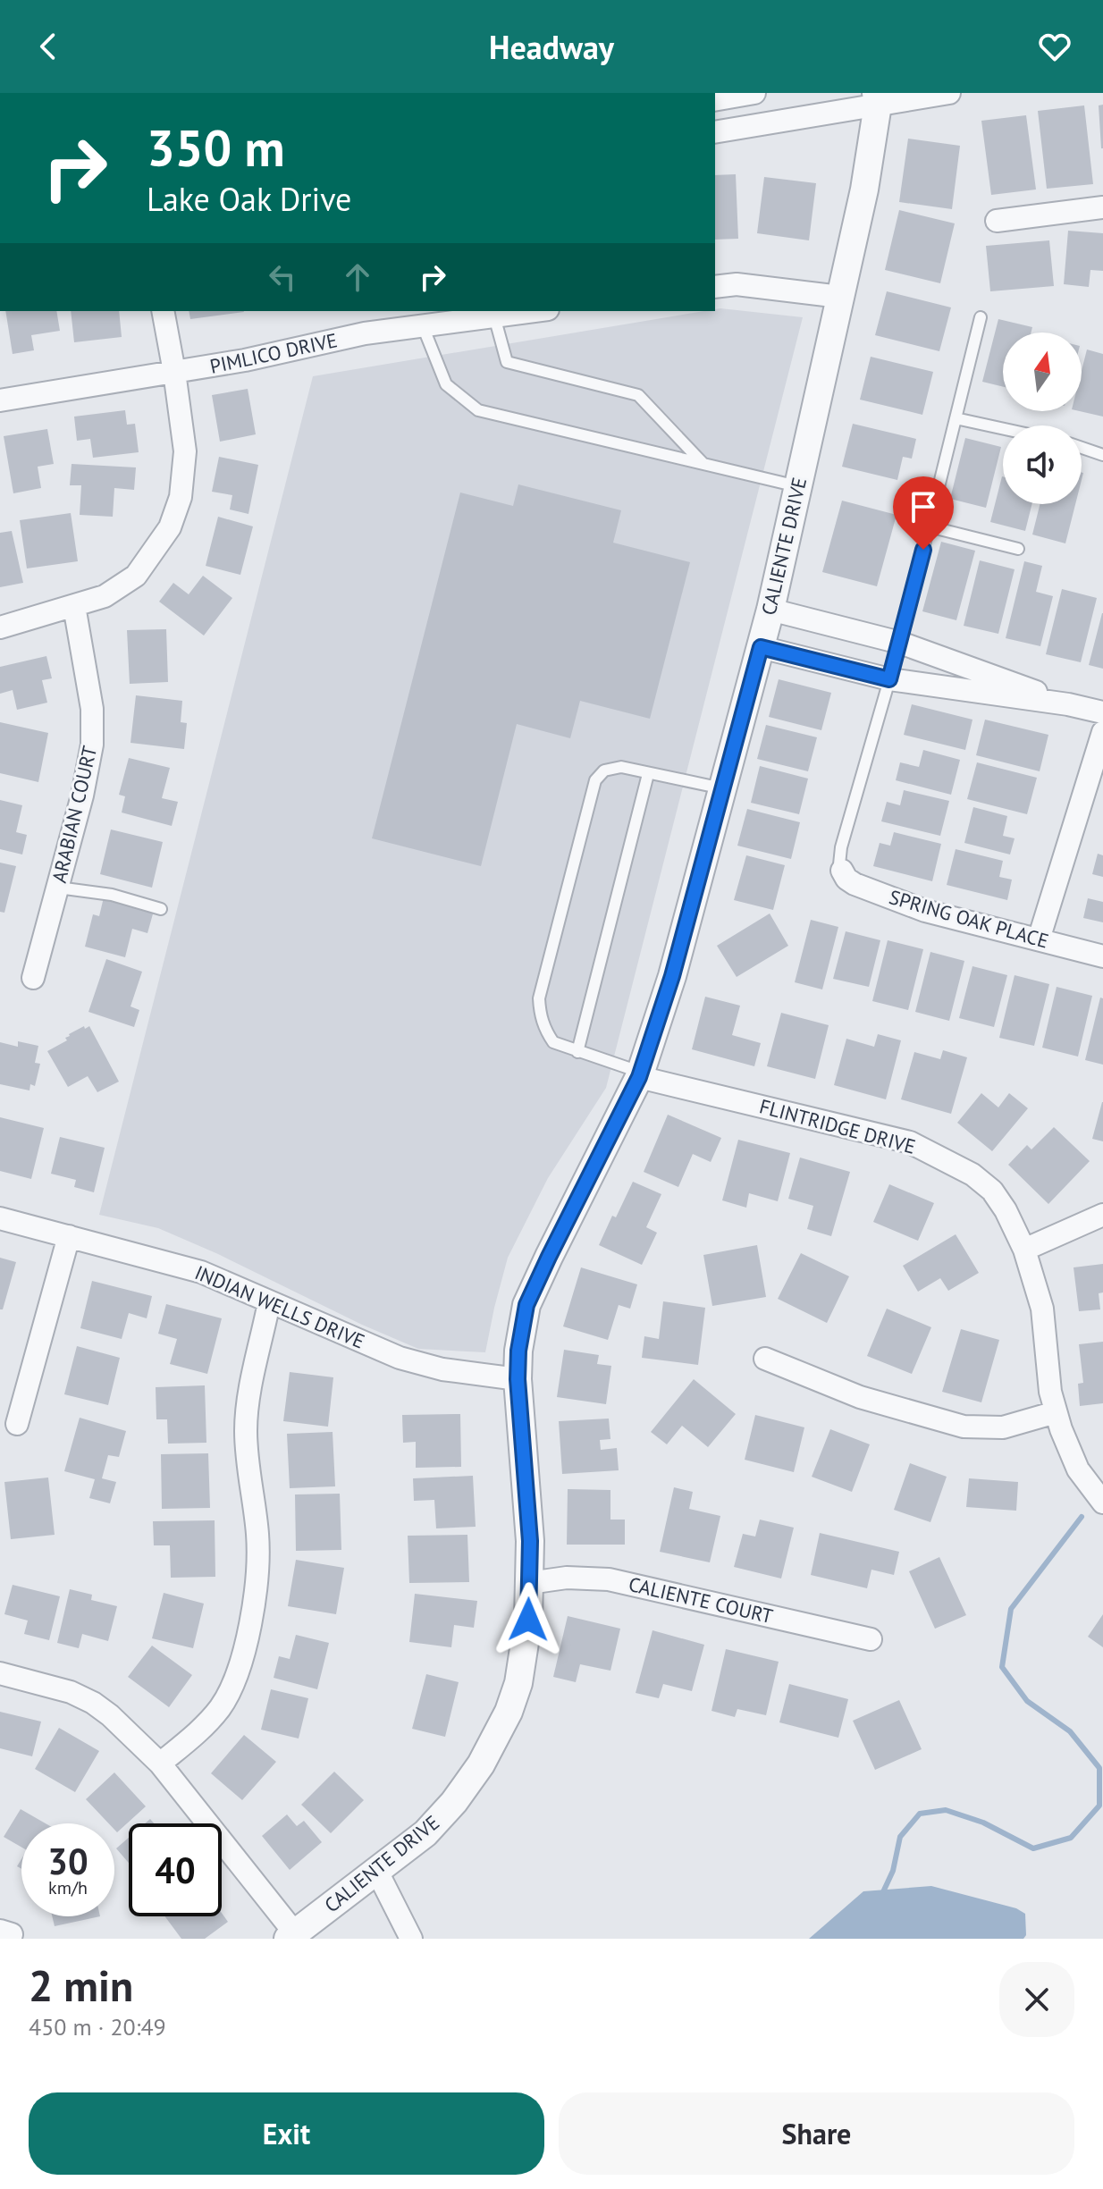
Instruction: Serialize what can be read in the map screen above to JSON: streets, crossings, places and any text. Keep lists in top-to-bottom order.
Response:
{
  "streets": {
    "street": [
      "PIMLICO DRIVE",
      "CALIENTE DRIVE",
      "ARABIAN COURT",
      "SPRING OAK PLACE",
      "FLINTRIDGE DRIVE",
      "INDIAN WELLS DRIVE",
      "CALIENTE COURT"
    ]
  },
  "crossings": [
    ["CALIENTE DRIVE", "FLINTRIDGE DRIVE"],
    ["CALIENTE DRIVE", "INDIAN WELLS DRIVE"],
    ["CALIENTE DRIVE", "CALIENTE COURT"]
  ],
  "north": "top",
  "page": {
    "header": "Headway",
    "turn": ["350 m", "Lake Oak Drive"],
    "speed": "30 km/h",
    "limit": "40",
    "heading": ["2 min", "450 m · 20:49"],
    "buttons": ["Exit", "Share"]
  }
}
